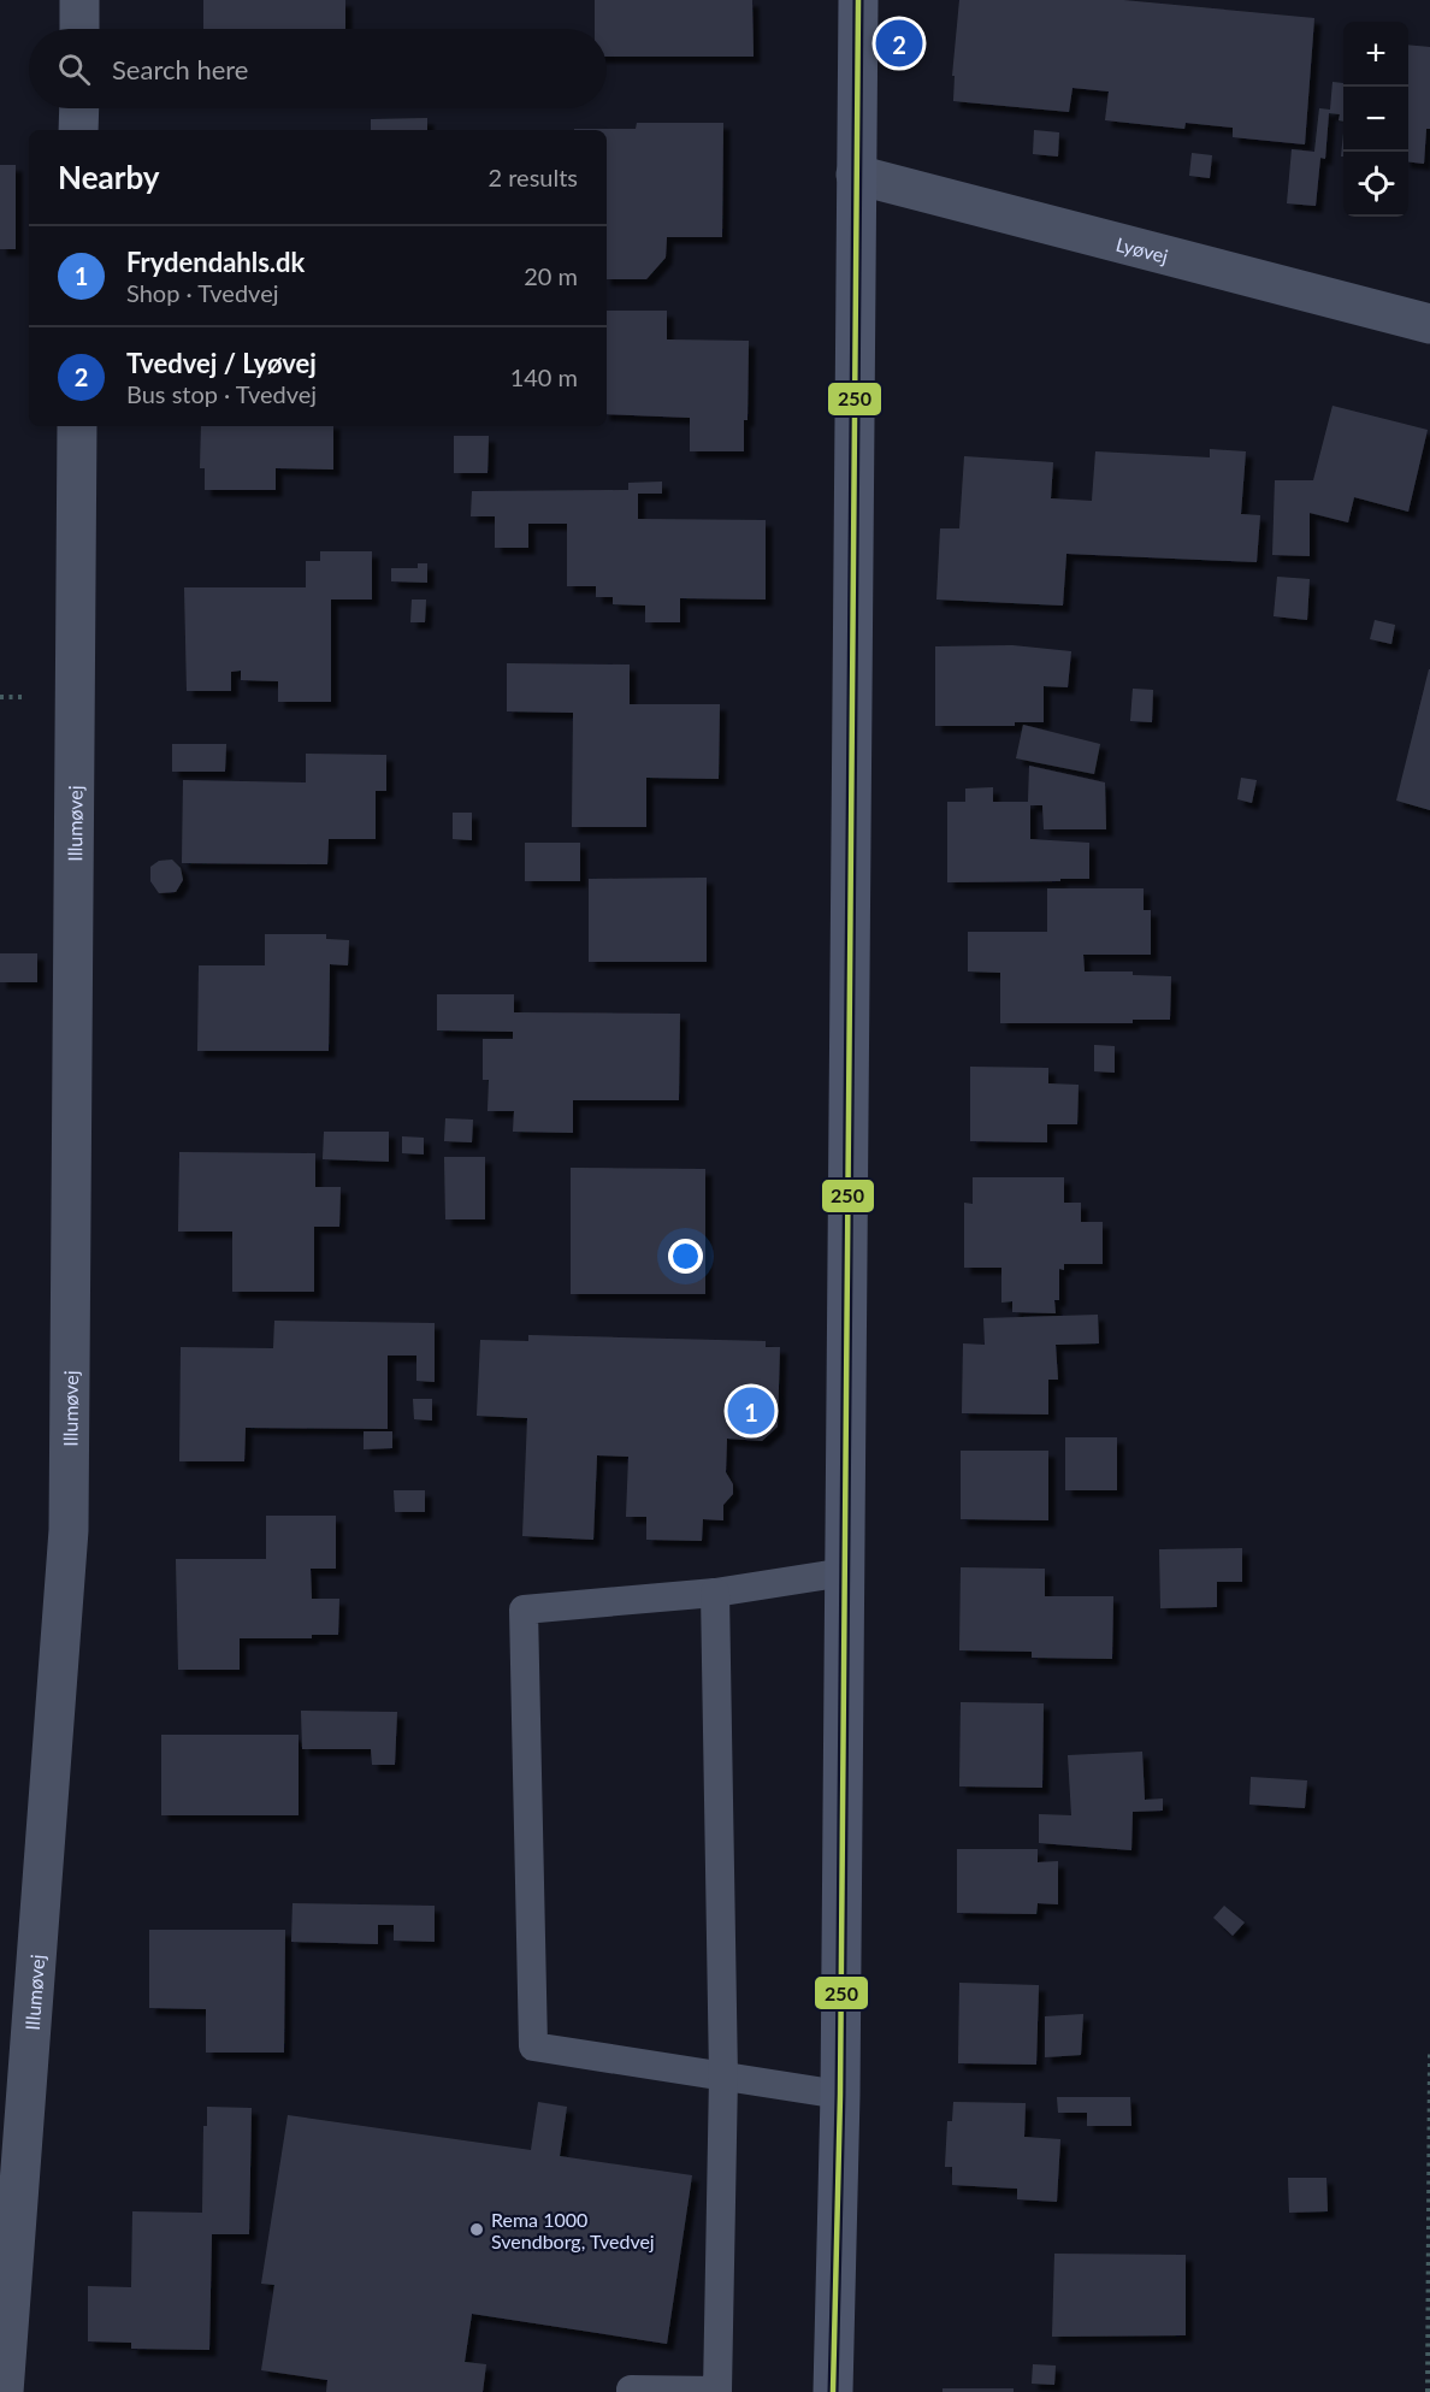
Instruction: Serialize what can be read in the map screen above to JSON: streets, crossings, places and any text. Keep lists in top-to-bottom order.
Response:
{
  "streets": {
    "street": ["Lyøvej", "Illumøvej"]
  },
  "places": ["Rema 1000 Svendborg, Tvedvej"],
  "lines": ["transit line 250"],
  "page": {
    "pins": ["2", "1"],
    "map_buttons": ["+", "−"],
    "search": "Search here",
    "heading": ["Nearby", "2 results"],
    "list": [
      {
        "mark": "1",
        "name": "Frydendahls.dk",
        "note": "Shop · Tvedvej",
        "value": "20 m"
      },
      {
        "mark": "2",
        "name": "Tvedvej / Lyøvej",
        "note": "Bus stop · Tvedvej",
        "value": "140 m"
      }
    ]
  }
}
